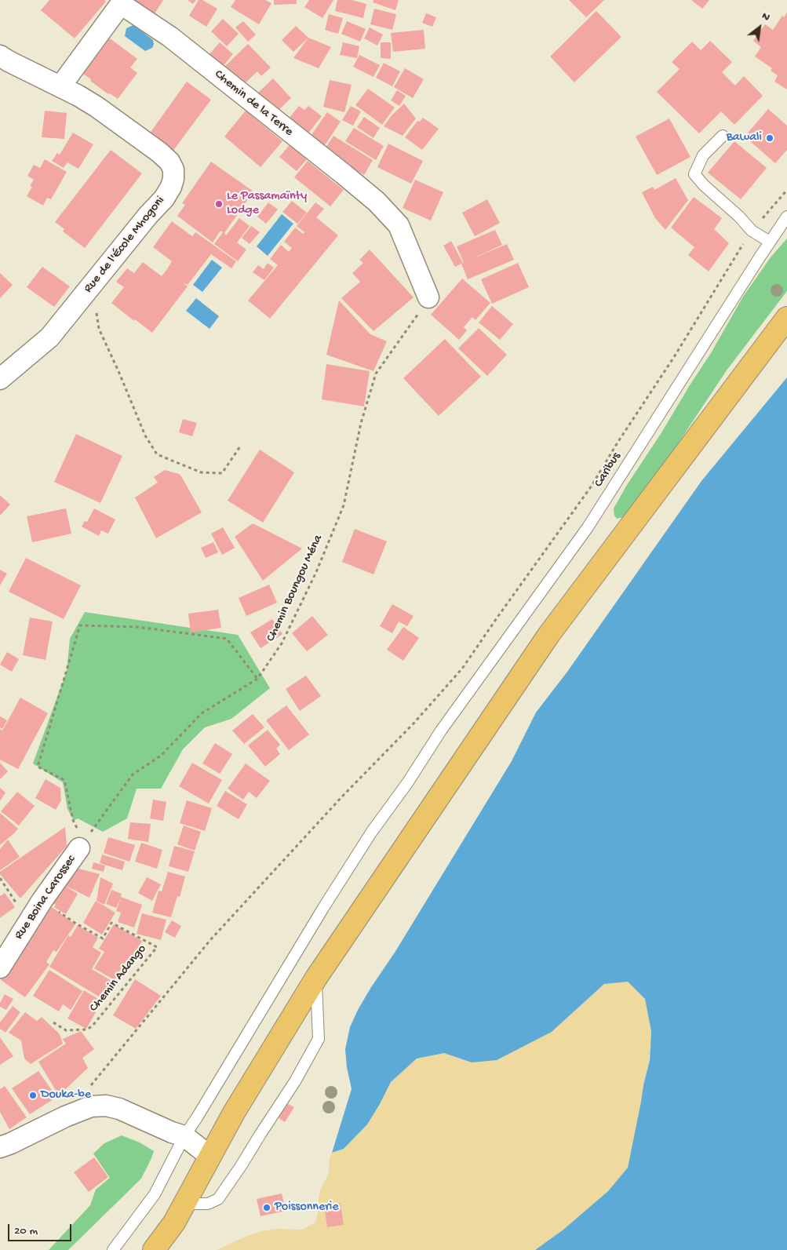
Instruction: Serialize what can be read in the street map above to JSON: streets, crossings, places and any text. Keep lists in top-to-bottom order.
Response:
{
  "streets": {
    "street": ["Chemin de la Terre", "Rue de l'École Mhogoni", "Rue Boina Carossec"],
    "lane": ["Caribus"],
    "path": ["Chemin Boungou Ména", "Chemin Adango"]
  },
  "crossings": [
    ["Chemin de la Terre", "Rue de l'École Mhogoni"],
    ["Chemin de la Terre", "Chemin Boungou Ména"],
    ["Chemin Boungou Ména", "Rue Boina Carossec"],
    ["Rue Boina Carossec", "Chemin Adango"]
  ],
  "places": [
    "Bawali",
    "Le Passamaïnty Lodge",
    "Douka-be",
    "Poissonnerie"
  ],
  "scale_bar": "20 m",
  "north": "top right"
}
